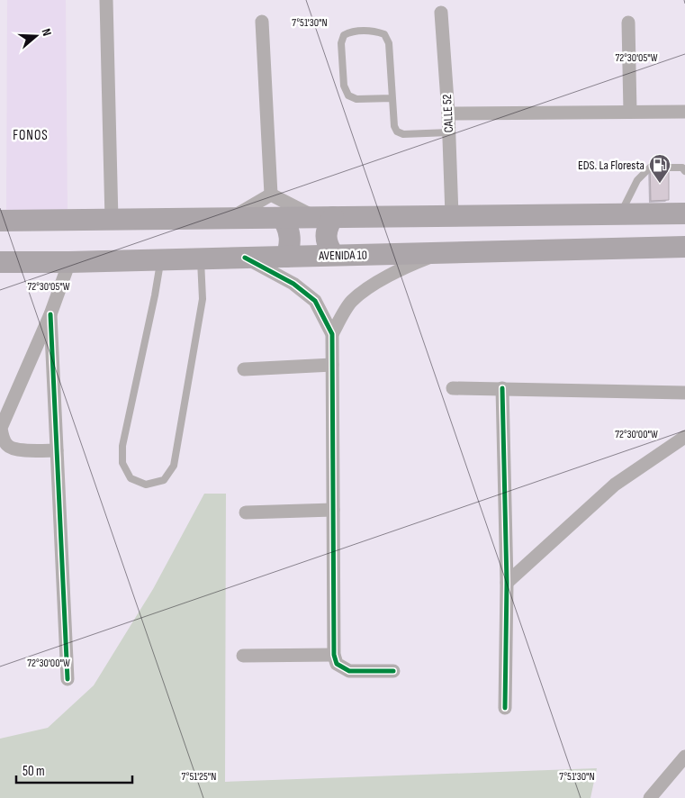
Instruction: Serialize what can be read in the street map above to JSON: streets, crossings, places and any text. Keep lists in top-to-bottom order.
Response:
{
  "streets": {
    "main road": ["AVENIDA 10"],
    "street": ["CALLE 52"]
  },
  "districts": ["FONOS"],
  "places": {
    "fuel station": ["EDS. La Floresta"]
  },
  "scale_bar": "50 m",
  "north": "right",
  "coordinates": [
    "7°51'30\"N",
    "72°30'05\"W",
    "72°30'00\"W",
    "7°51'25\"N"
  ]
}
